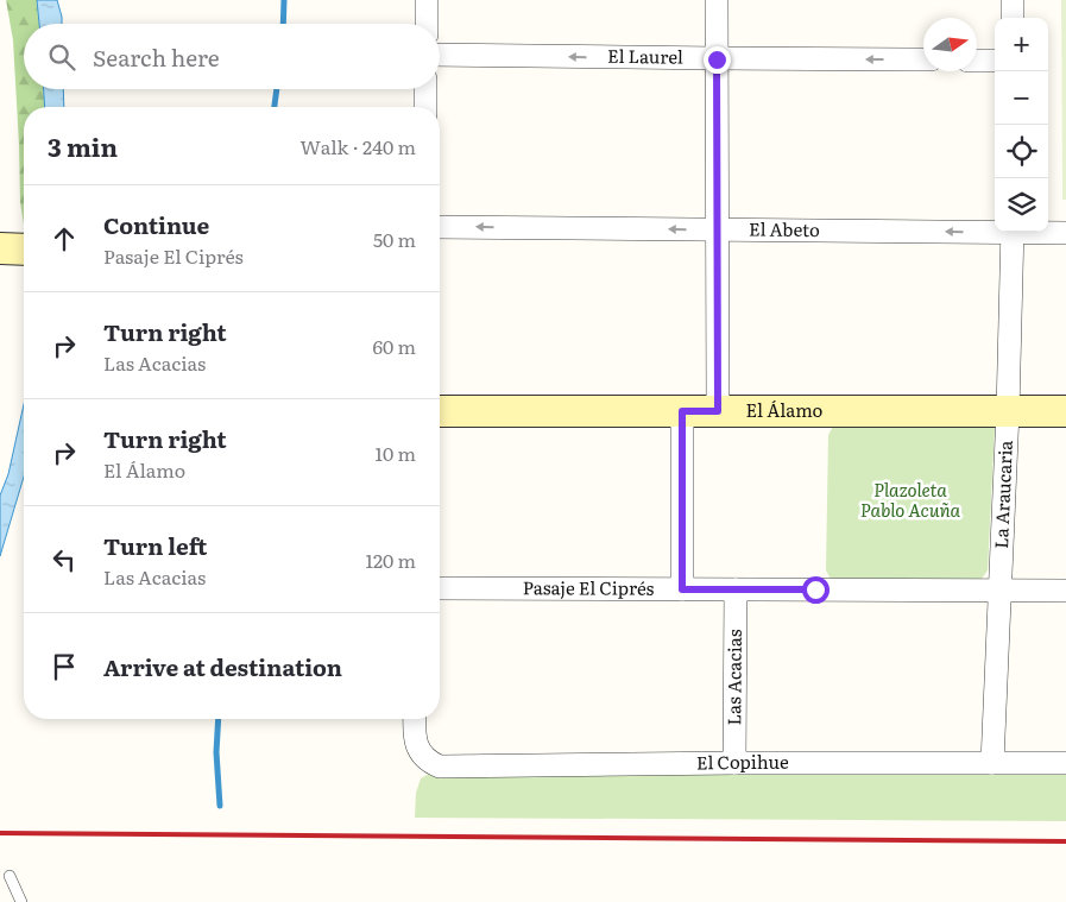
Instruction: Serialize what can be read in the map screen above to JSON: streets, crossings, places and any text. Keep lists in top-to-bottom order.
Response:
{
  "streets": {
    "street": [
      "El Laurel",
      "El Abeto",
      "El Álamo",
      "La Araucaria",
      "Pasaje El Ciprés",
      "Las Acacias",
      "El Copihue"
    ]
  },
  "crossings": [
    ["El Álamo", "La Araucaria"],
    ["La Araucaria", "Pasaje El Ciprés"],
    ["La Araucaria", "El Copihue"],
    ["Pasaje El Ciprés", "Las Acacias"],
    ["Las Acacias", "El Copihue"]
  ],
  "one_way": ["El Laurel", "El Abeto"],
  "parks": ["Plazoleta Pablo Acuña"],
  "north": "right",
  "page": {
    "map_buttons": ["+", "−"],
    "search": "Search here",
    "heading": ["3 min", "Walk · 240 m"],
    "list": [
      ["Continue", "Pasaje El Ciprés", "50 m"],
      ["Turn right", "Las Acacias", "60 m"],
      ["Turn right", "El Álamo", "10 m"],
      ["Turn left", "Las Acacias", "120 m"],
      "Arrive at destination"
    ]
  }
}
